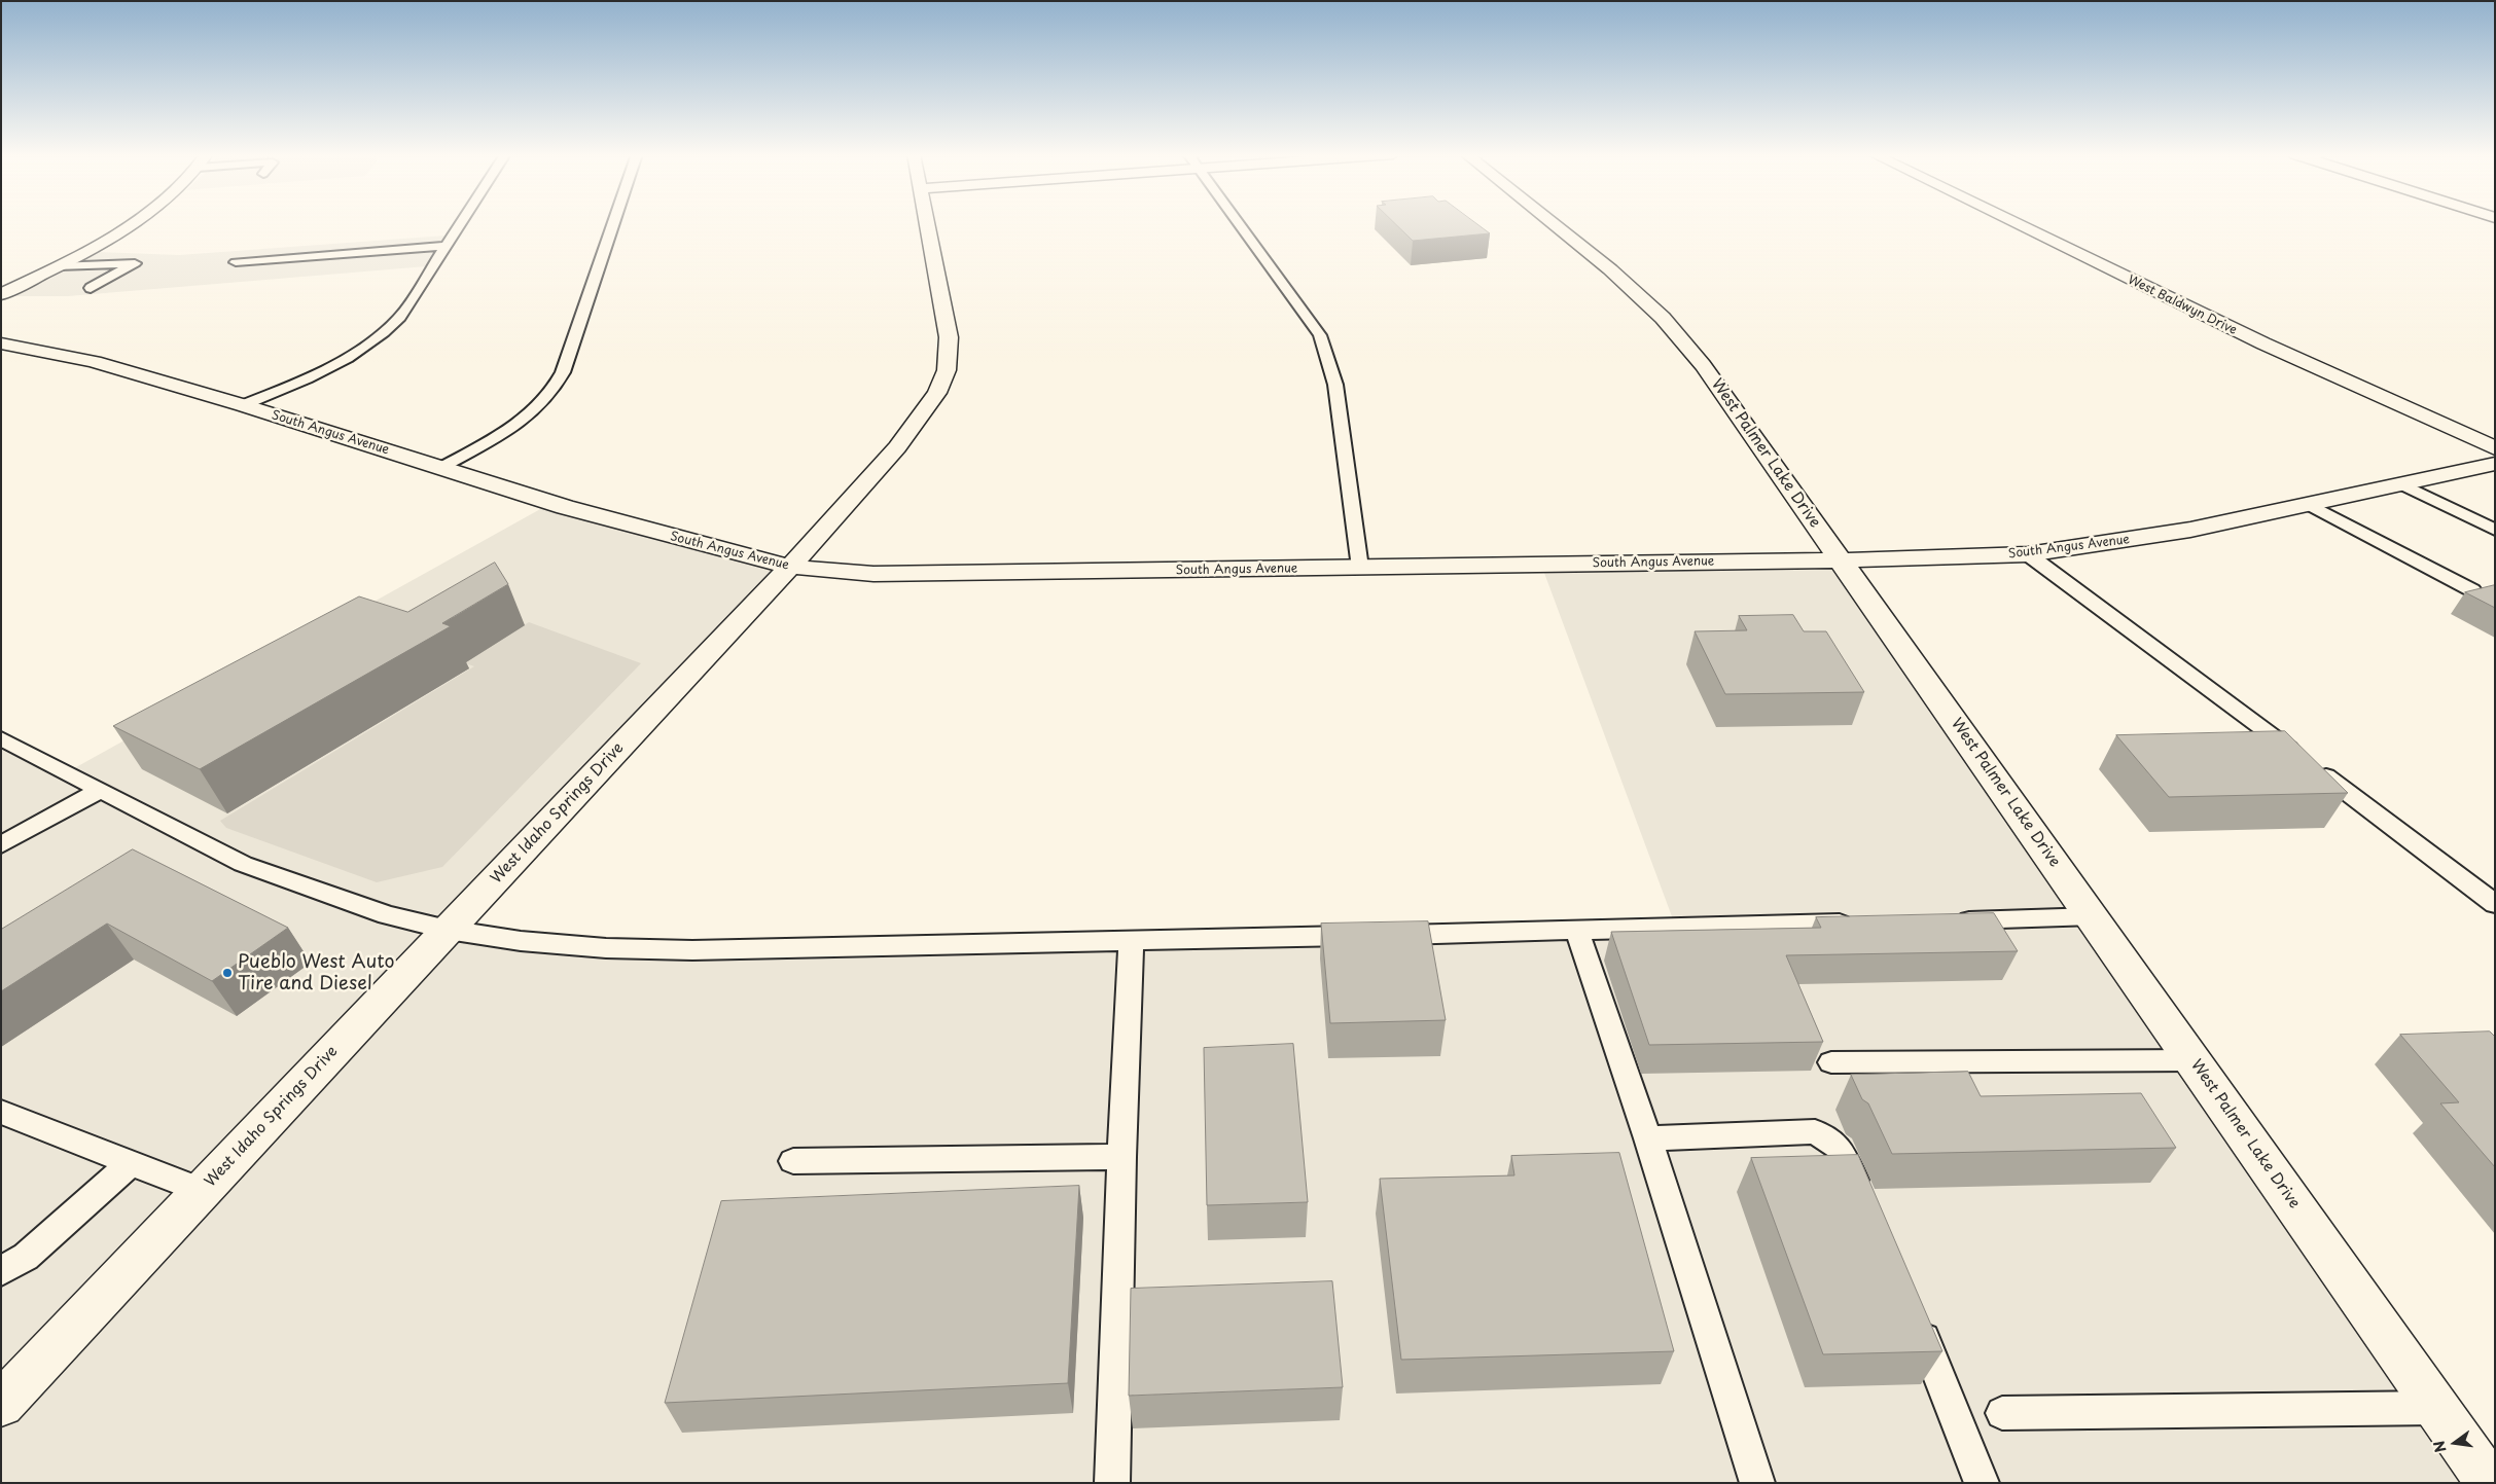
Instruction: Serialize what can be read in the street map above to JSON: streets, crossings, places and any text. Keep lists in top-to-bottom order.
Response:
{
  "streets": {
    "street": [
      "West Baldwyn Drive",
      "South Angus Avenue",
      "West Palmer Lake Drive",
      "West Idaho Springs Drive"
    ]
  },
  "crossings": [
    ["South Angus Avenue", "West Palmer Lake Drive"],
    ["South Angus Avenue", "West Idaho Springs Drive"]
  ],
  "places": ["Pueblo West Auto Tire and Diesel"],
  "north": "left"
}
